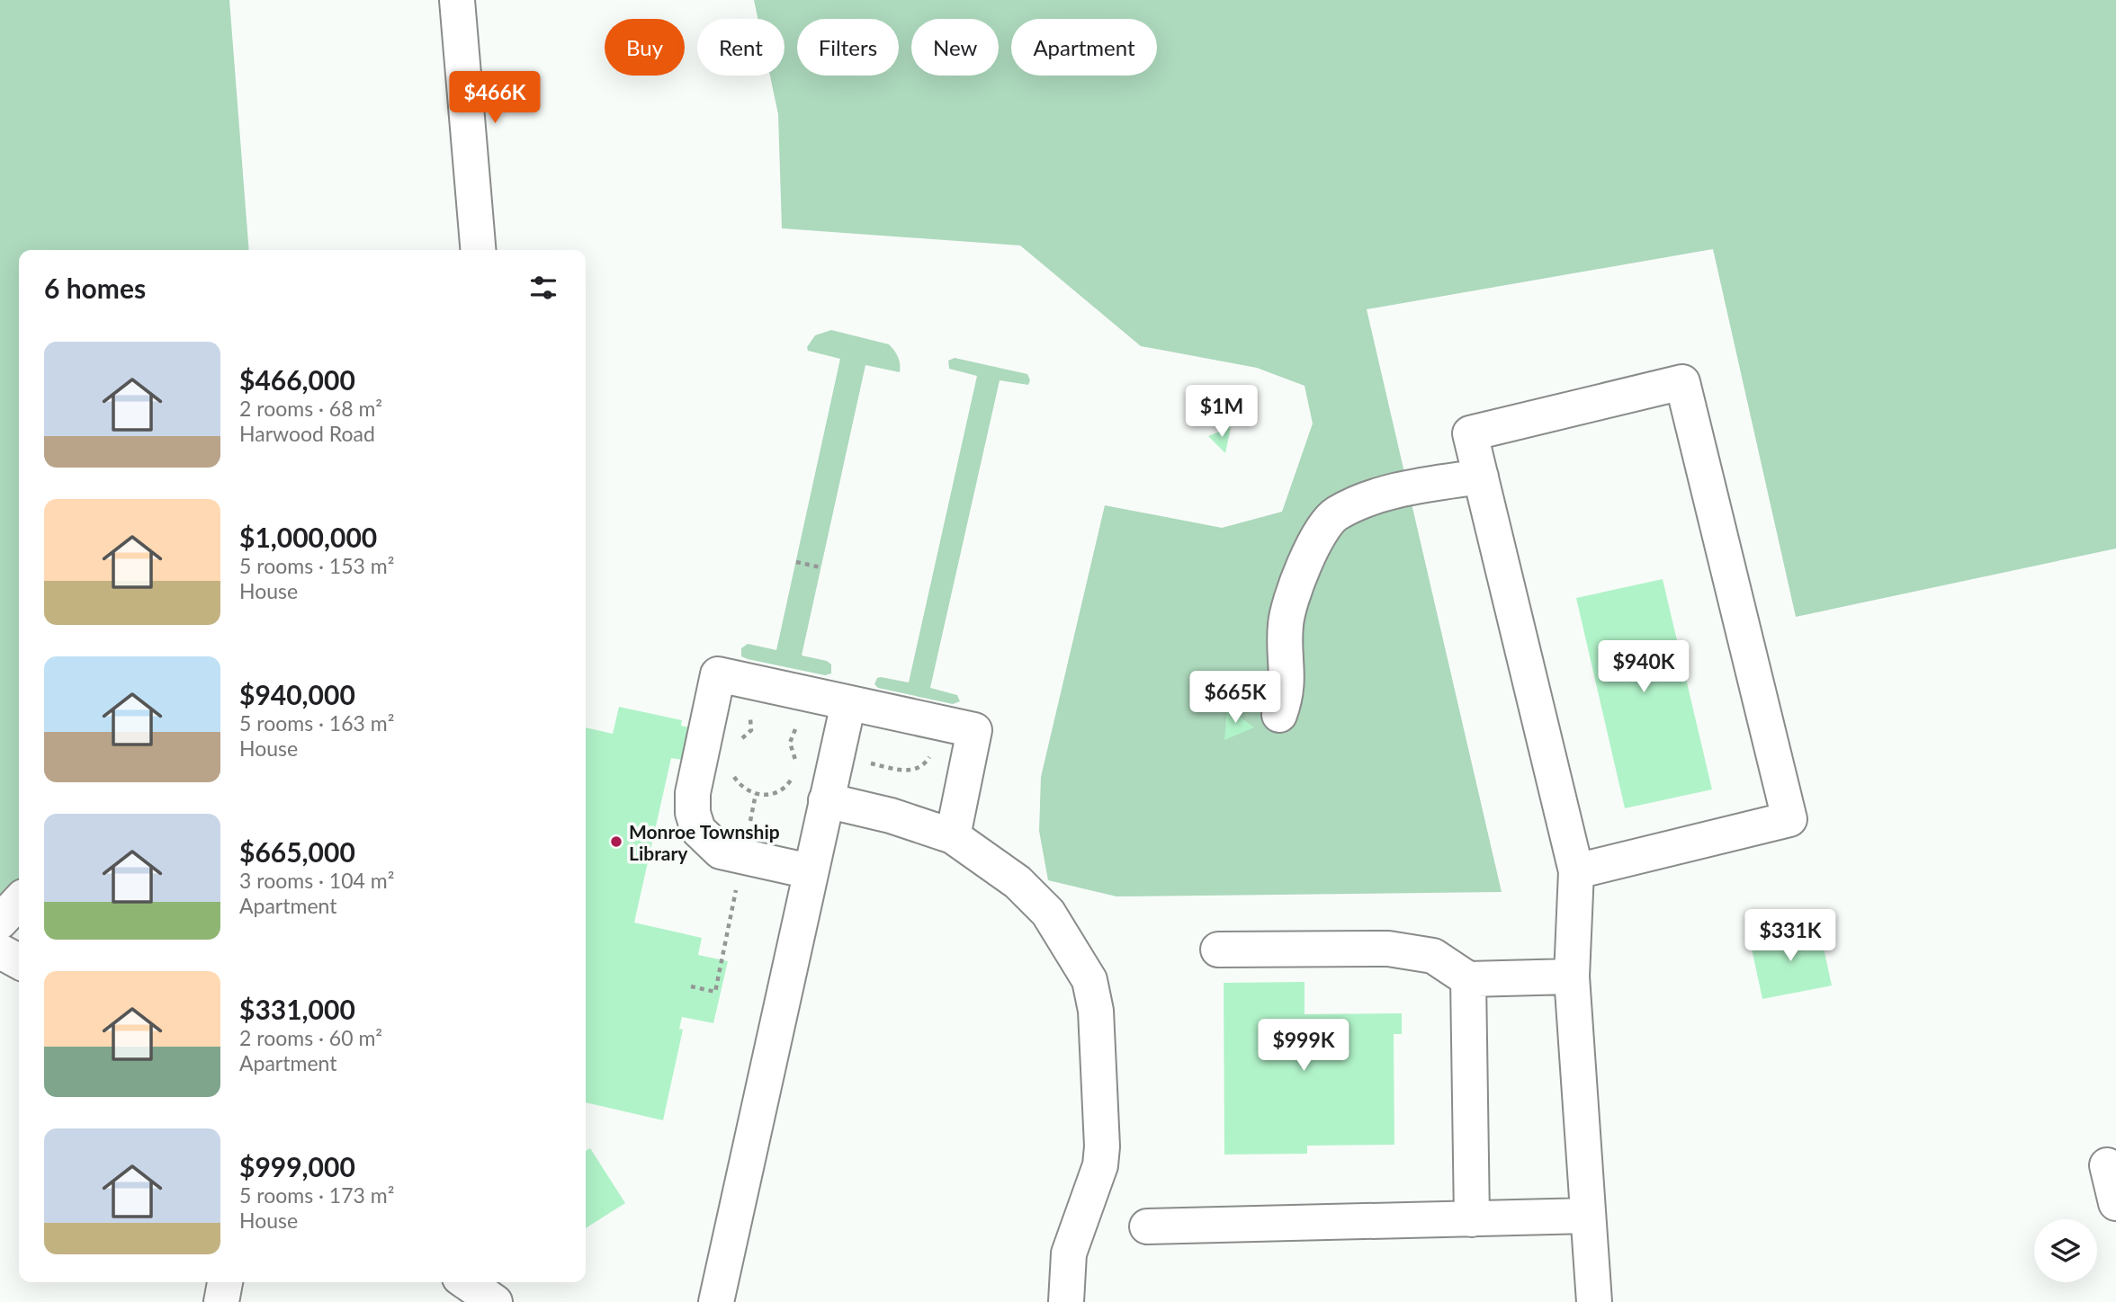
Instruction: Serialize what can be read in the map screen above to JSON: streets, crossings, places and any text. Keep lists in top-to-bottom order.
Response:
{
  "places": ["Monroe Township Library"],
  "page": {
    "chip": [
      "Buy",
      "Rent",
      "Filters",
      "New",
      "Apartment"
    ],
    "price": [
      "$466K",
      "$1M",
      "$940K",
      "$665K",
      "$331K",
      "$999K"
    ],
    "heading": "6 homes",
    "list": [
      {
        "name": "$466,000",
        "note": "2 rooms · 68 m² · Harwood Road"
      },
      {
        "name": "$1,000,000",
        "note": "5 rooms · 153 m² · House"
      },
      {
        "name": "$940,000",
        "note": "5 rooms · 163 m² · House"
      },
      {
        "name": "$665,000",
        "note": "3 rooms · 104 m² · Apartment"
      },
      {
        "name": "$331,000",
        "note": "2 rooms · 60 m² · Apartment"
      },
      {
        "name": "$999,000",
        "note": "5 rooms · 173 m² · House"
      }
    ]
  }
}
